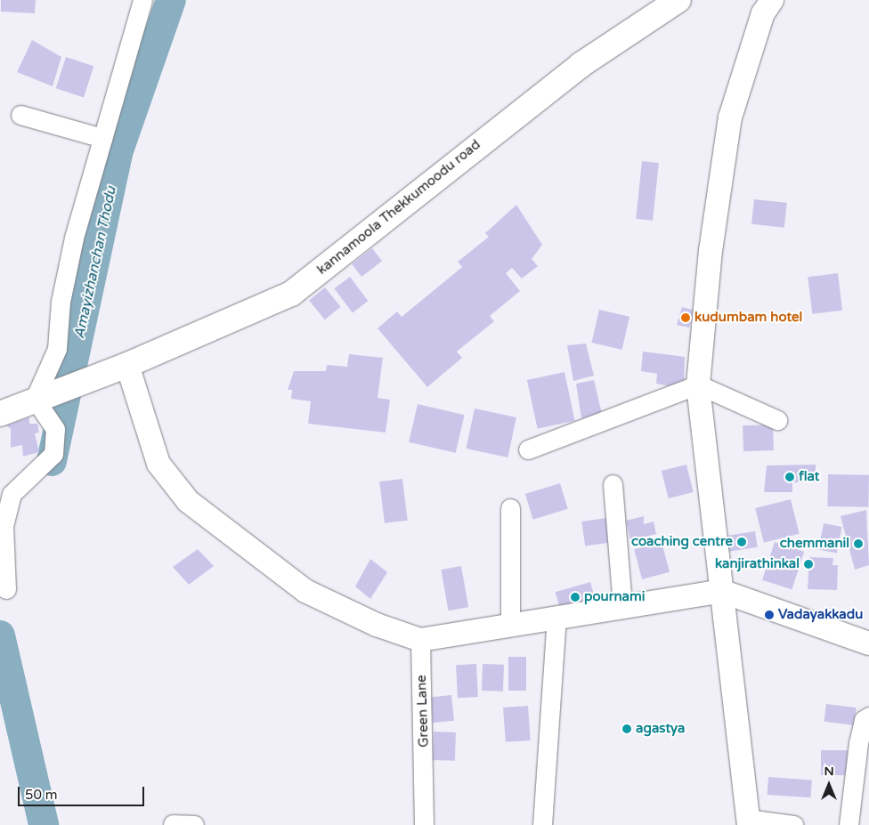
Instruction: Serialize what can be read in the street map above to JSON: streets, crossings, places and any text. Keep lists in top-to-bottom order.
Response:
{
  "streets": {
    "main road": ["kannamoola Thekkumoodu road"],
    "street": ["Green Lane"]
  },
  "water": ["Amayizhanchan Thodu"],
  "places": [
    "kudumbam hotel",
    "flat",
    "coaching centre",
    "chemmanil",
    "kanjirathinkal",
    "pournami",
    "Vadayakkadu",
    "agastya"
  ],
  "scale_bar": "50 m",
  "north": "top"
}
